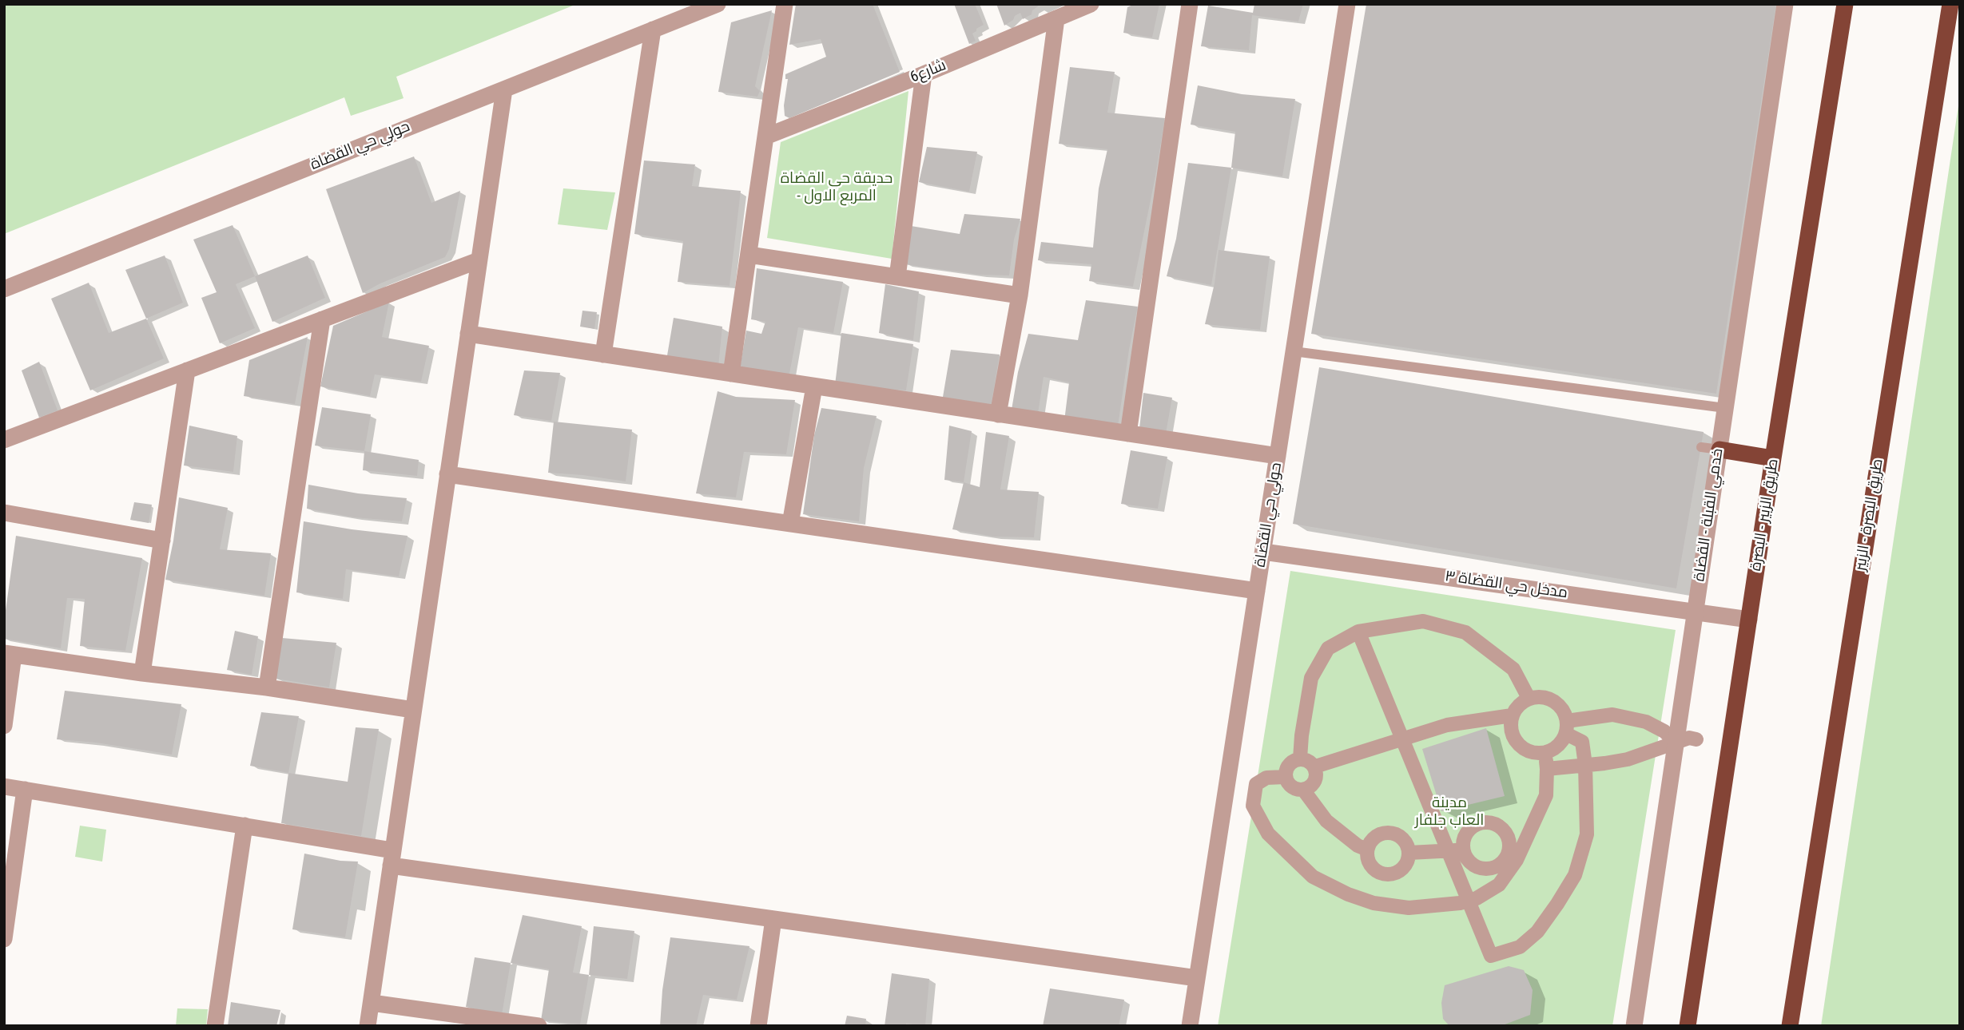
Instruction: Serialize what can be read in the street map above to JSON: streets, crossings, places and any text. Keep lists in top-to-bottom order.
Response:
{
  "streets": {
    "highway": ["طريق الزبير - البصرة", "طريق البصرة - الزبير"],
    "street": [
      "شارع6",
      "حولي حي القضاة",
      "خدمي القبلة - القضاة",
      "مدخل حي القضاة ٣"
    ]
  },
  "crossings": [
    ["حولي حي القضاة", "مدخل حي القضاة ٣"],
    ["خدمي القبلة - القضاة", "مدخل حي القضاة ٣"],
    ["طريق الزبير - البصرة", "مدخل حي القضاة ٣"]
  ],
  "parks": ["حديقة حي القضاة - المربع الاول", "مدينة العاب جلفار"]
}
